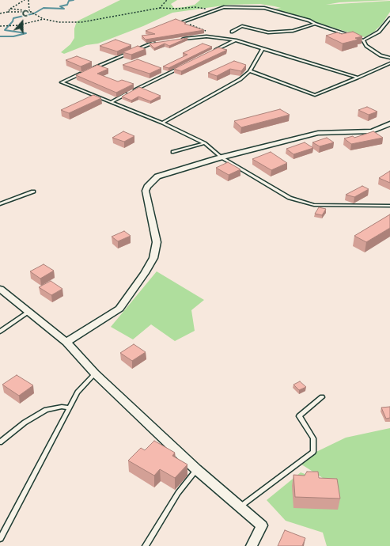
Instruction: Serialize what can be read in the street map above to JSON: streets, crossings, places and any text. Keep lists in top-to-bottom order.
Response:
{
  "north": "top"
}
